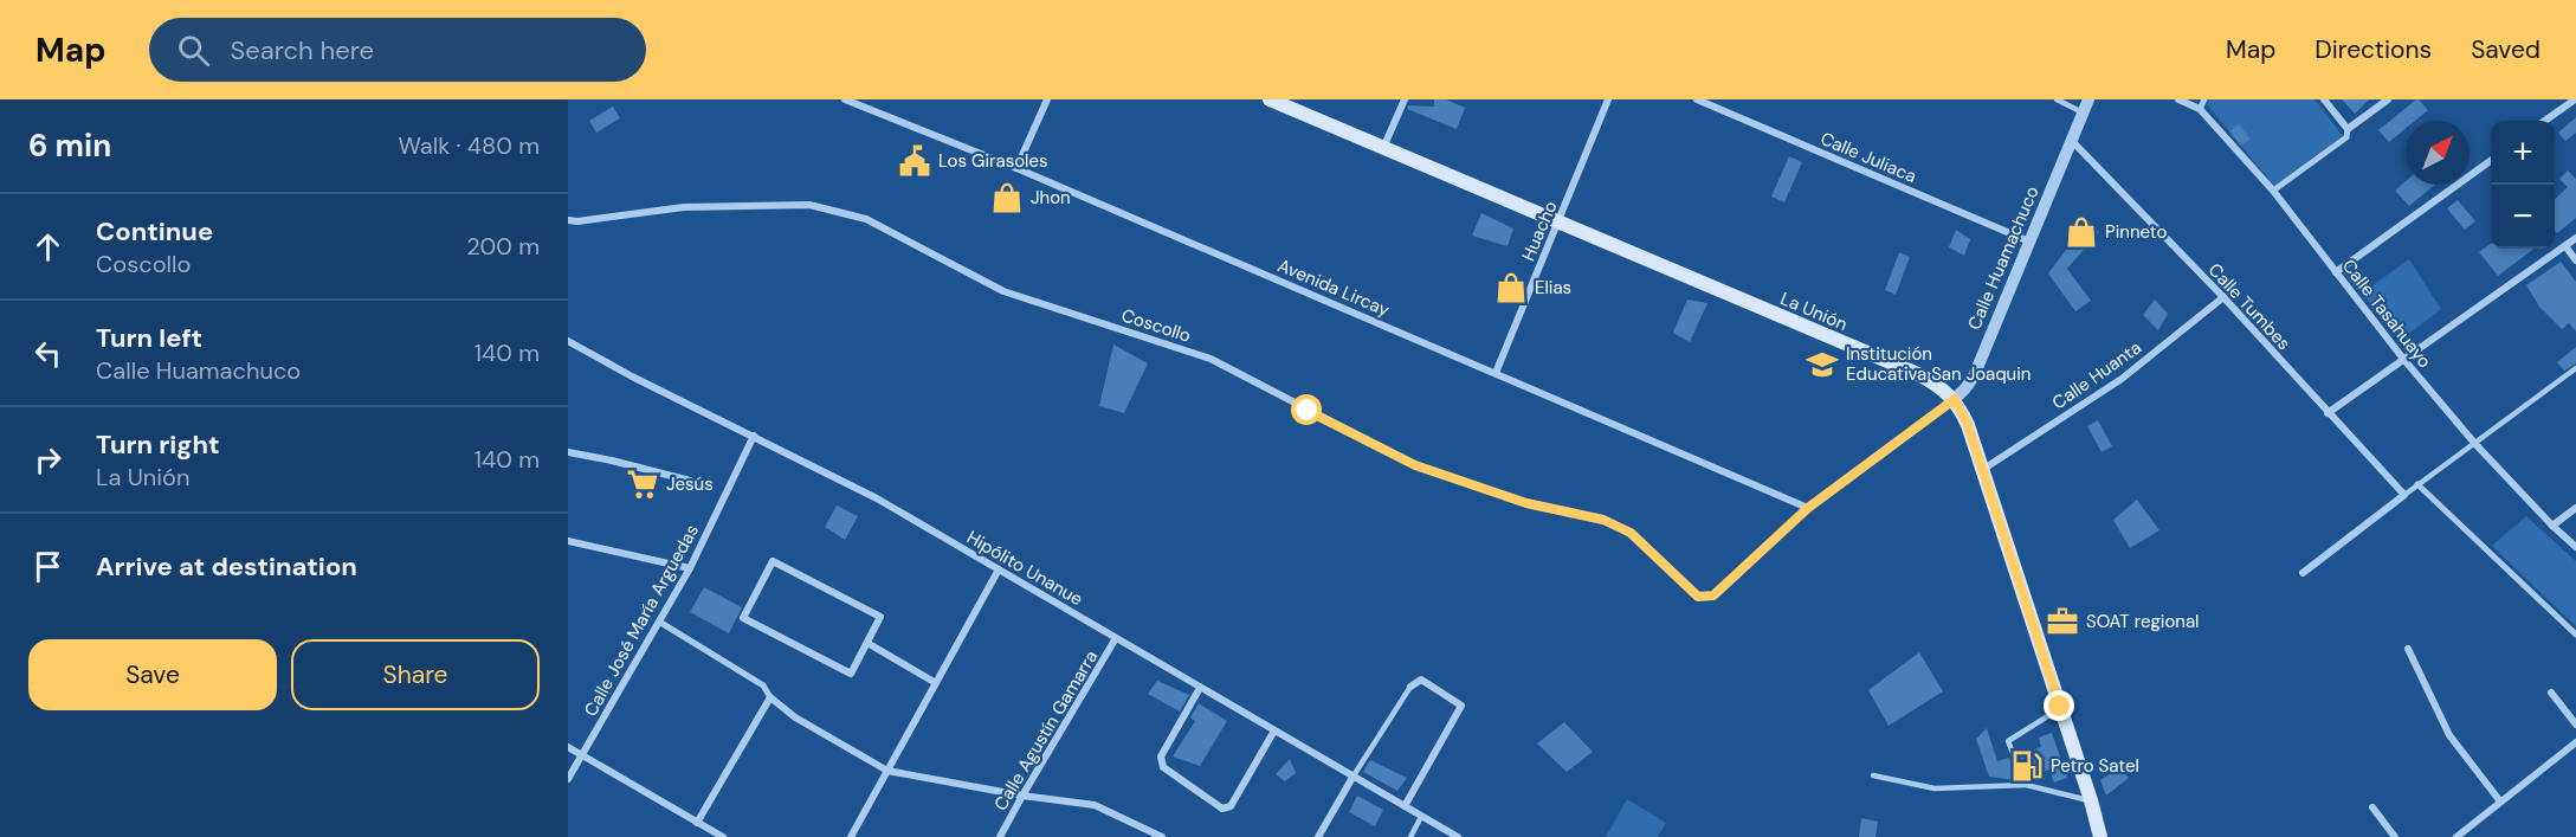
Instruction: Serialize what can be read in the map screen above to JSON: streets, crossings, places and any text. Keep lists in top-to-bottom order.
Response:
{
  "streets": {
    "main road": ["La Unión"],
    "street": [
      "Calle Juliaca",
      "Huacho",
      "Calle Huamachuco",
      "Avenida Lircay",
      "Calle Tumbes",
      "Calle Tasahuayo",
      "Coscollo",
      "Calle Huanta",
      "Hipólito Unanue",
      "Calle José María Arguedas",
      "Calle Agustín Gamarra"
    ]
  },
  "crossings": [
    ["Calle Juliaca", "Calle Huamachuco"],
    ["Huacho", "Avenida Lircay"],
    ["Huacho", "La Unión"],
    ["Calle Huamachuco", "Avenida Lircay"],
    ["Calle Huamachuco", "Calle Tumbes"],
    ["Calle Huamachuco", "La Unión"],
    ["Calle Huamachuco", "Coscollo"],
    ["Calle Tumbes", "Calle Huanta"],
    ["La Unión", "Calle Huanta"],
    ["Hipólito Unanue", "Calle José María Arguedas"],
    ["Hipólito Unanue", "Calle Agustín Gamarra"]
  ],
  "places": {
    "public building": ["Los Girasoles"],
    "shop": ["Jhon", "Pinneto", "Elias"],
    "school or university": ["Institución Educativa San Joaquin"],
    "supermarket": ["Jesús"],
    "office": ["SOAT regional"],
    "fuel station": ["Petro Satel"]
  },
  "north": "top right",
  "page": {
    "header": "Map",
    "search": "Search here",
    "nav": ["Map", "Directions", "Saved"],
    "heading": ["6 min", "Walk · 480 m"],
    "map_buttons": ["+", "−"],
    "list": [
      ["Continue", "Coscollo", "200 m"],
      ["Turn left", "Calle Huamachuco", "140 m"],
      ["Turn right", "La Unión", "140 m"],
      "Arrive at destination"
    ],
    "buttons": ["Save", "Share"]
  }
}
